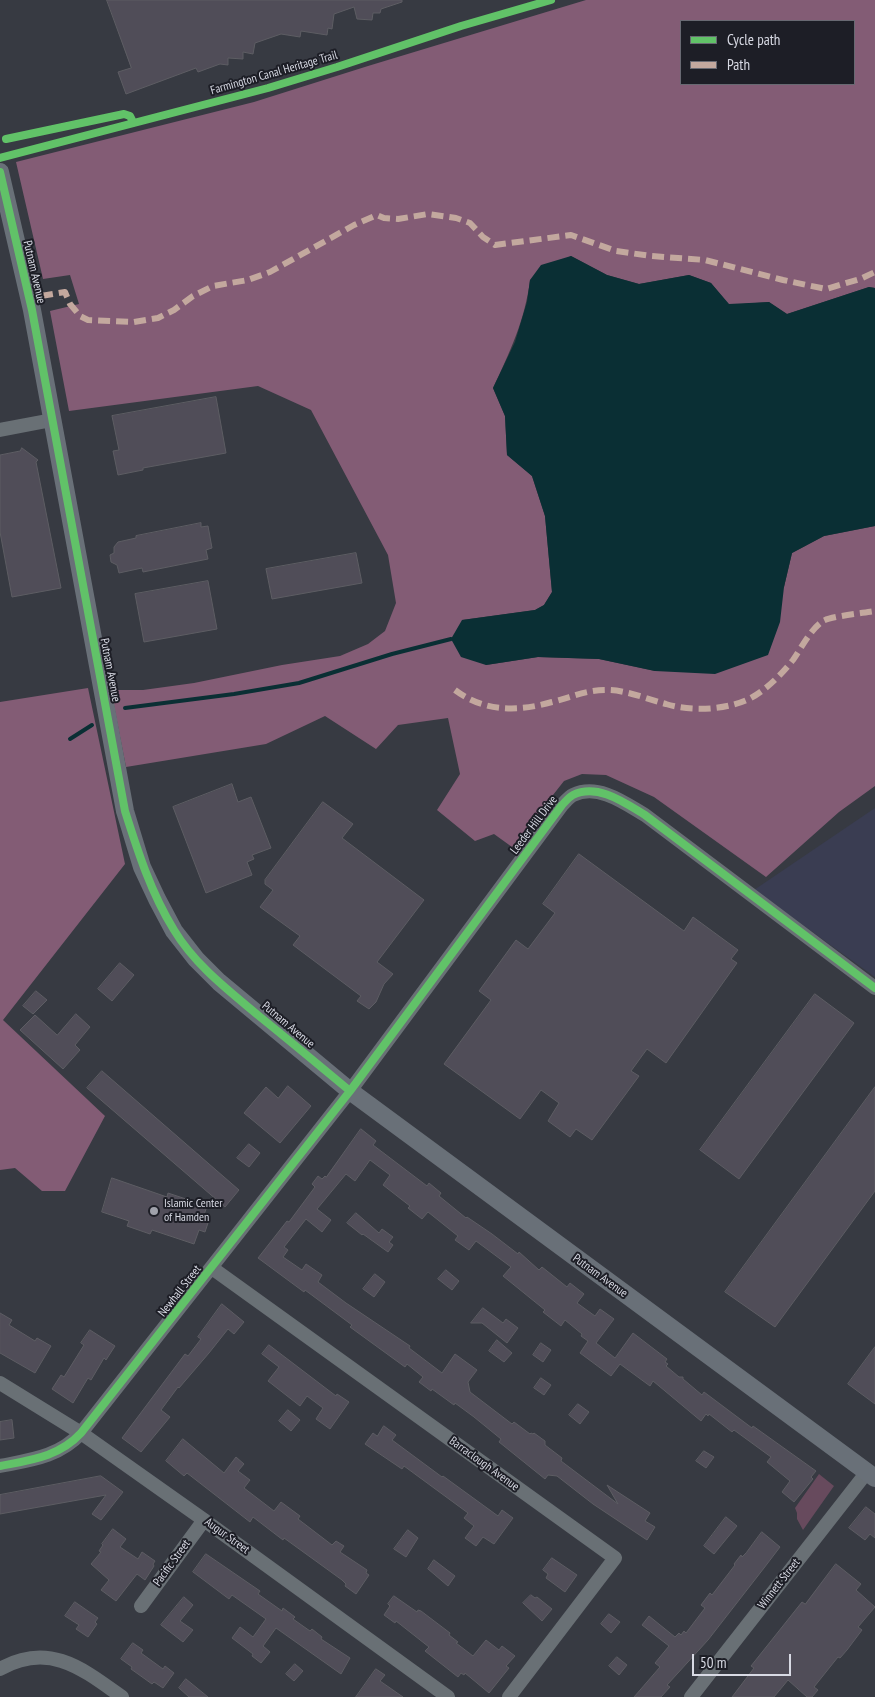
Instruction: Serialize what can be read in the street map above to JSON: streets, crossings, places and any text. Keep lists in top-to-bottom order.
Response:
{
  "streets": {
    "main road": ["Putnam Avenue"],
    "street": [
      "Leeder Hill Drive",
      "Newhall Street",
      "Barraclough Avenue",
      "Augur Street",
      "Pacific Street",
      "Winnett Street"
    ],
    "cycle path": ["Farmington Canal Heritage Trail"]
  },
  "crossings": [
    ["Putnam Avenue", "Leeder Hill Drive"],
    ["Putnam Avenue", "Newhall Street"],
    ["Putnam Avenue", "Winnett Street"],
    ["Leeder Hill Drive", "Newhall Street"],
    ["Newhall Street", "Barraclough Avenue"],
    ["Newhall Street", "Augur Street"],
    ["Augur Street", "Pacific Street"]
  ],
  "places": ["Islamic Center of Hamden"],
  "legend": ["Cycle path", "Path"],
  "scale_bar": "50 m"
}
